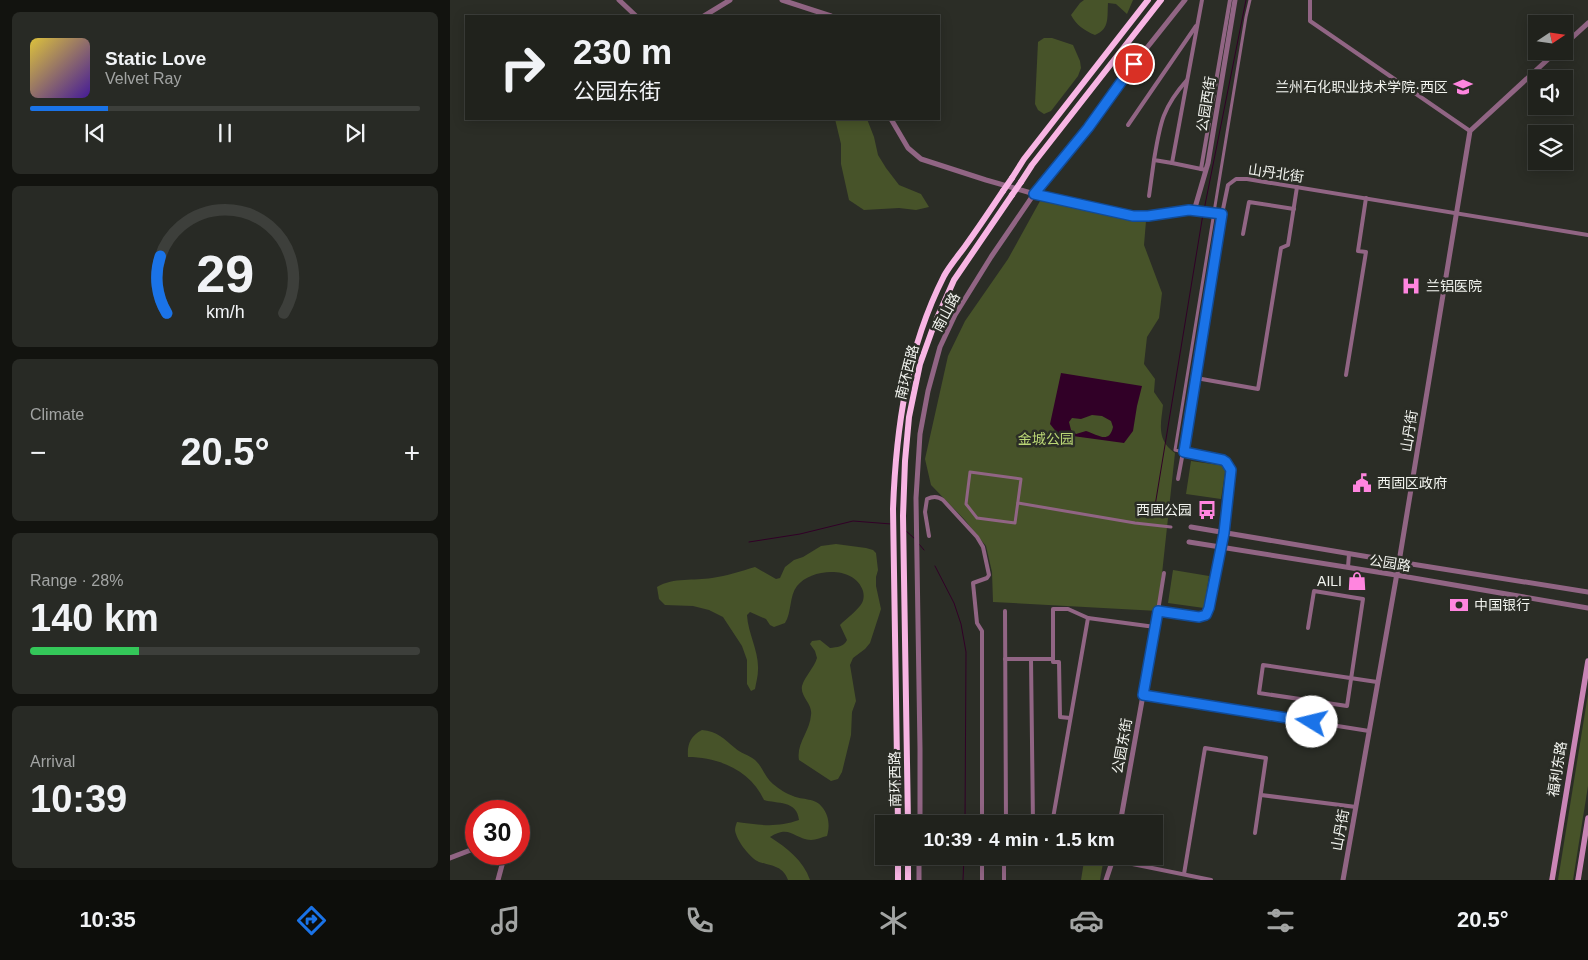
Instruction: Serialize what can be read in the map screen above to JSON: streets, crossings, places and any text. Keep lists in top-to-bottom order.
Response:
{
  "streets": {
    "highway": ["南环西路"],
    "main road": ["福利东路"],
    "street": [
      "公园西街",
      "山丹北街",
      "南山路",
      "山丹街",
      "公园路",
      "公园东街"
    ]
  },
  "crossings": [
    ["山丹北街", "山丹街"],
    ["山丹街", "公园路"]
  ],
  "parks": ["金城公园"],
  "places": {
    "school or university": ["兰州石化职业技术学院·西区"],
    "hospital": ["兰铝医院"],
    "public building": ["西固区政府"],
    "bus stop": ["西固公园"],
    "shop": ["AILI"],
    "bank": ["中国银行"]
  },
  "north": "right",
  "page": {
    "turn": ["230 m", "公园东街"],
    "song": ["Static Love", "Velvet Ray"],
    "tile": [
      "Climate",
      ["Range · 28%", "140 km"],
      ["Arrival", "10:39"]
    ],
    "heat": ["−", "20.5°", "+"],
    "limit": "30",
    "trip": "10:39 · 4 min · 1.5 km",
    "tabs": ["10:35", "20.5°"],
    "gauge": ["29", "km/h"]
  }
}
